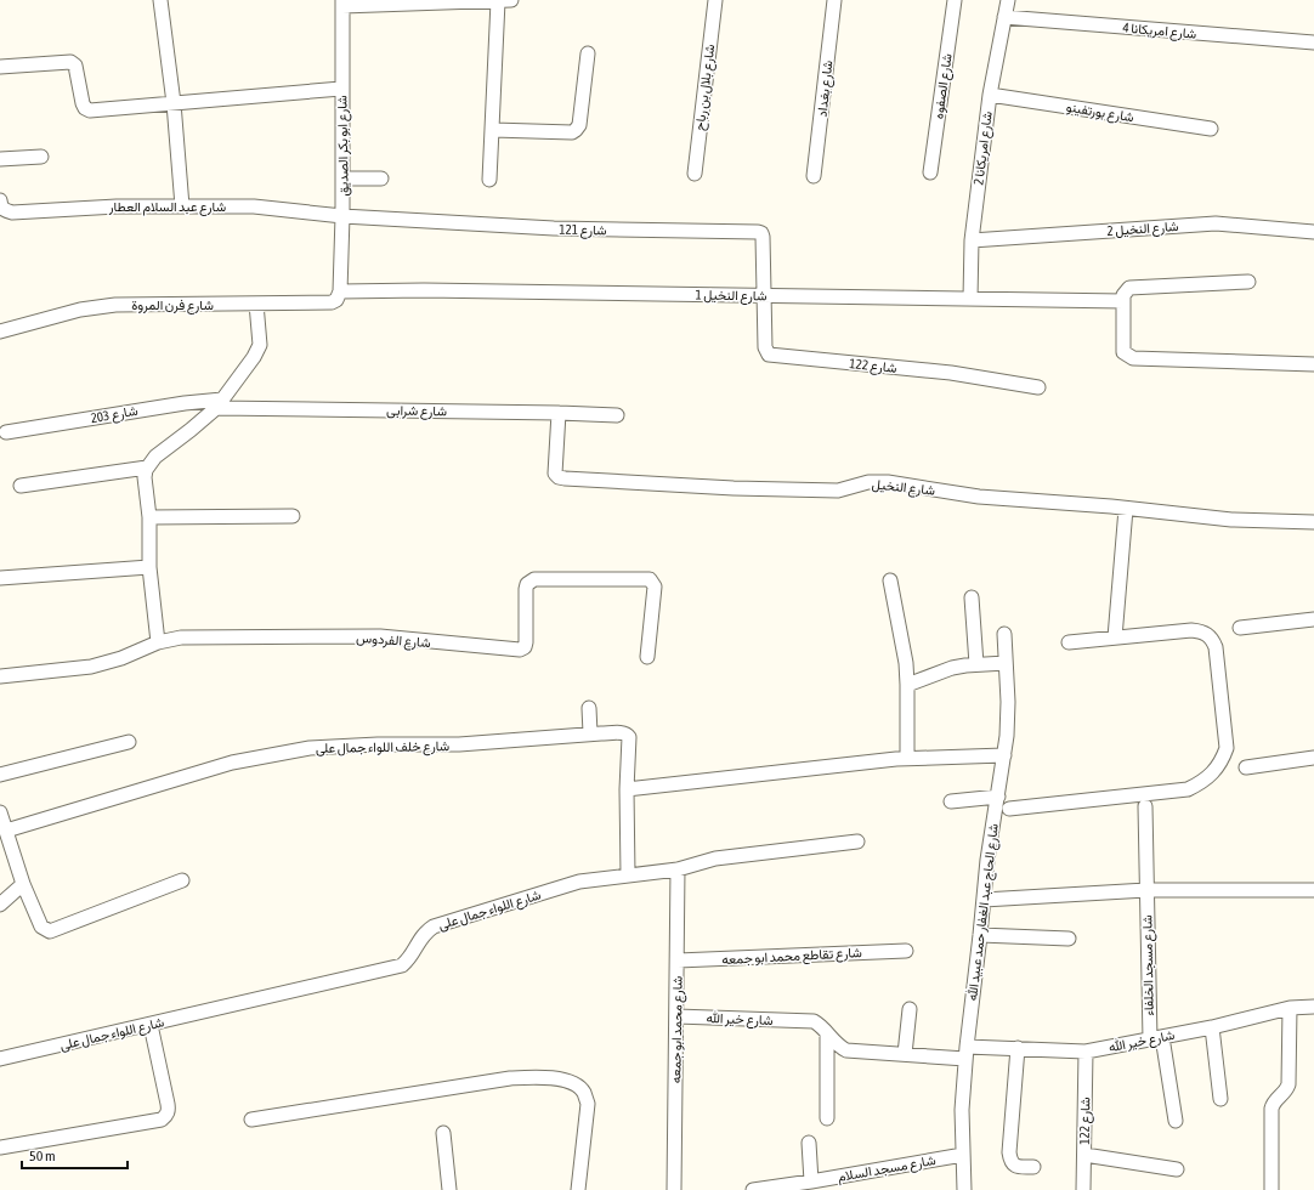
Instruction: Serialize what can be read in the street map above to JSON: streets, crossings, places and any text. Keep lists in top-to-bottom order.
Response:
{
  "streets": {
    "street": [
      "شارع امريكانا 4",
      "شارع الصفوه",
      "شارع بلال بن رباح",
      "شارع بغداد",
      "شارع بورتفينو",
      "شارع ابو بكر الصديق",
      "شارع امريكانا 2",
      "شارع عبد السلام العطار",
      "شارع النخيل 2",
      "شارع 121",
      "شارع النخيل 1",
      "شارع فرن المروة",
      "شارع 122",
      "شارع شرابى",
      "شارع 203",
      "شارع النخيل",
      "شارع الفردوس",
      "شارع خلف اللواء جمال على",
      "شارع اللواء جمال على",
      "شارع الحاج عبد الغفار حمد عبيد الله",
      "شارع تقاطع محمد ابو جمعه",
      "شارع مسجد الخلفاء",
      "شارع خير الله",
      "شارع محمد ابو جمعه",
      "شارع مسجد السلام"
    ]
  },
  "crossings": [
    ["شارع امريكانا 4", "شارع امريكانا 2"],
    ["شارع بورتفينو", "شارع امريكانا 2"],
    ["شارع ابو بكر الصديق", "شارع عبد السلام العطار"],
    ["شارع ابو بكر الصديق", "شارع 121"],
    ["شارع ابو بكر الصديق", "شارع النخيل 1"],
    ["شارع ابو بكر الصديق", "شارع فرن المروة"],
    ["شارع امريكانا 2", "شارع النخيل 2"],
    ["شارع امريكانا 2", "شارع النخيل 1"],
    ["شارع عبد السلام العطار", "شارع 121"],
    ["شارع 121", "شارع النخيل 1"],
    ["شارع 121", "شارع 122"],
    ["شارع النخيل 1", "شارع فرن المروة"],
    ["شارع النخيل 1", "شارع 122"],
    ["شارع 122", "شارع خير الله"],
    ["شارع شرابى", "شارع 203"],
    ["شارع شرابى", "شارع النخيل"],
    ["شارع خلف اللواء جمال على", "شارع اللواء جمال على"],
    ["شارع اللواء جمال على", "شارع محمد ابو جمعه"],
    ["شارع الحاج عبد الغفار حمد عبيد الله", "شارع خير الله"],
    ["شارع الحاج عبد الغفار حمد عبيد الله", "شارع مسجد السلام"],
    ["شارع تقاطع محمد ابو جمعه", "شارع محمد ابو جمعه"],
    ["شارع مسجد الخلفاء", "شارع خير الله"],
    ["شارع خير الله", "شارع محمد ابو جمعه"]
  ],
  "scale_bar": "50 m"
}
